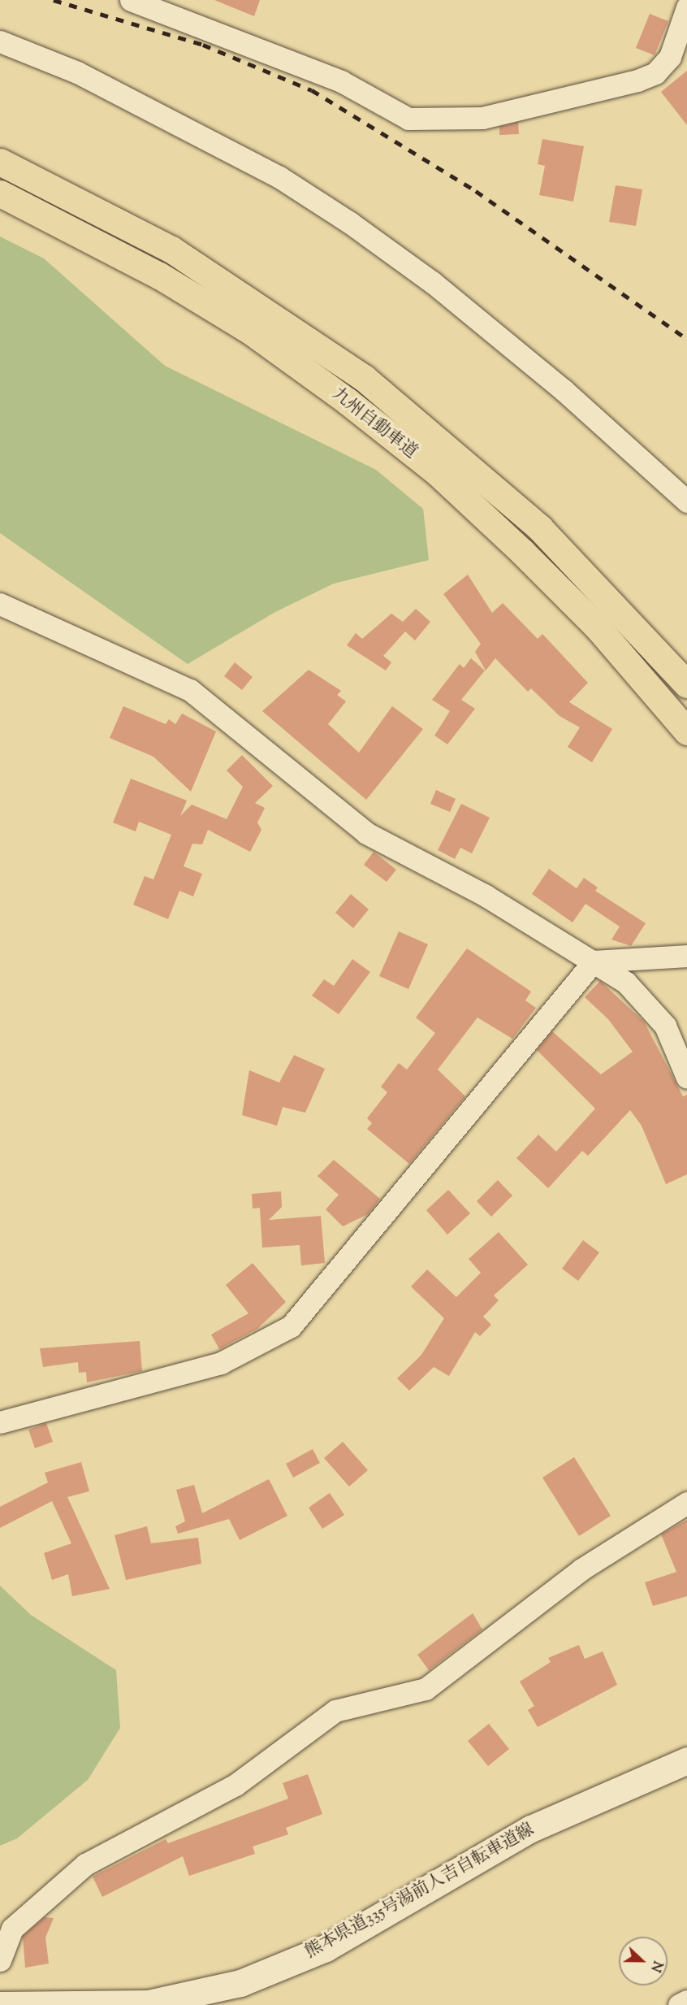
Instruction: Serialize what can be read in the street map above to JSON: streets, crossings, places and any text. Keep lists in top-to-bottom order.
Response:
{
  "streets": {
    "highway": ["九州自動車道"],
    "main road": ["熊本県道335号湯前人吉自転車道線"]
  },
  "north": "right"
}
